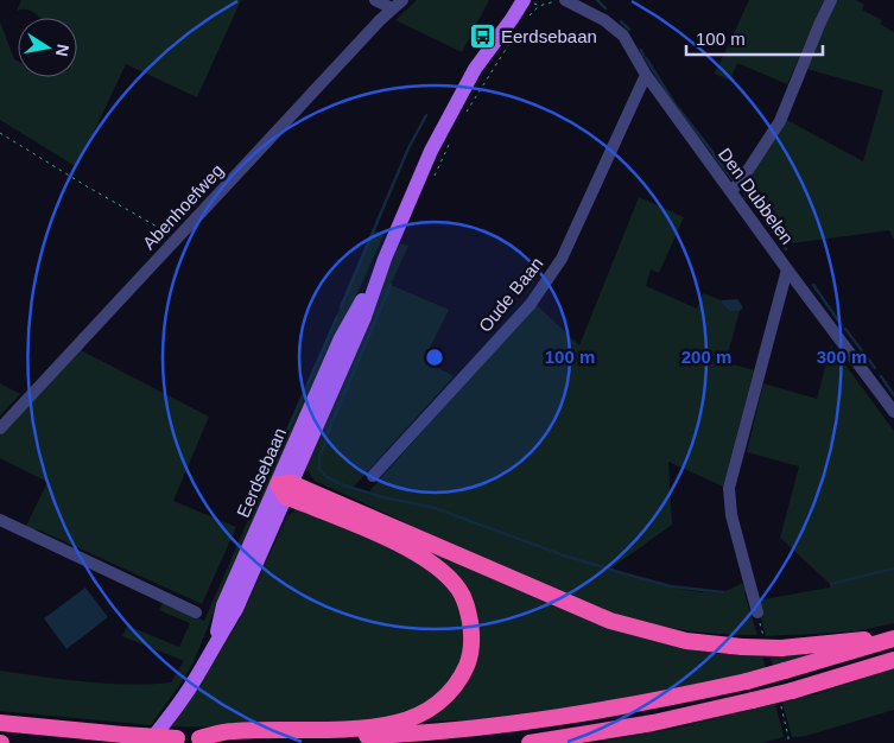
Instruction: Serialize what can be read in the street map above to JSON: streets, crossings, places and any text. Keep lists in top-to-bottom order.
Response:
{
  "streets": {
    "main road": ["Eerdsebaan"],
    "street": ["Den Dubbelen", "Abenhoefweg", "Oude Baan"]
  },
  "crossings": [
    ["Den Dubbelen", "Oude Baan"]
  ],
  "places": {
    "bus stop": ["Eerdsebaan"]
  },
  "scale_bar": "100 m",
  "north": "right",
  "rings": ["100 m", "200 m", "300 m"]
}
